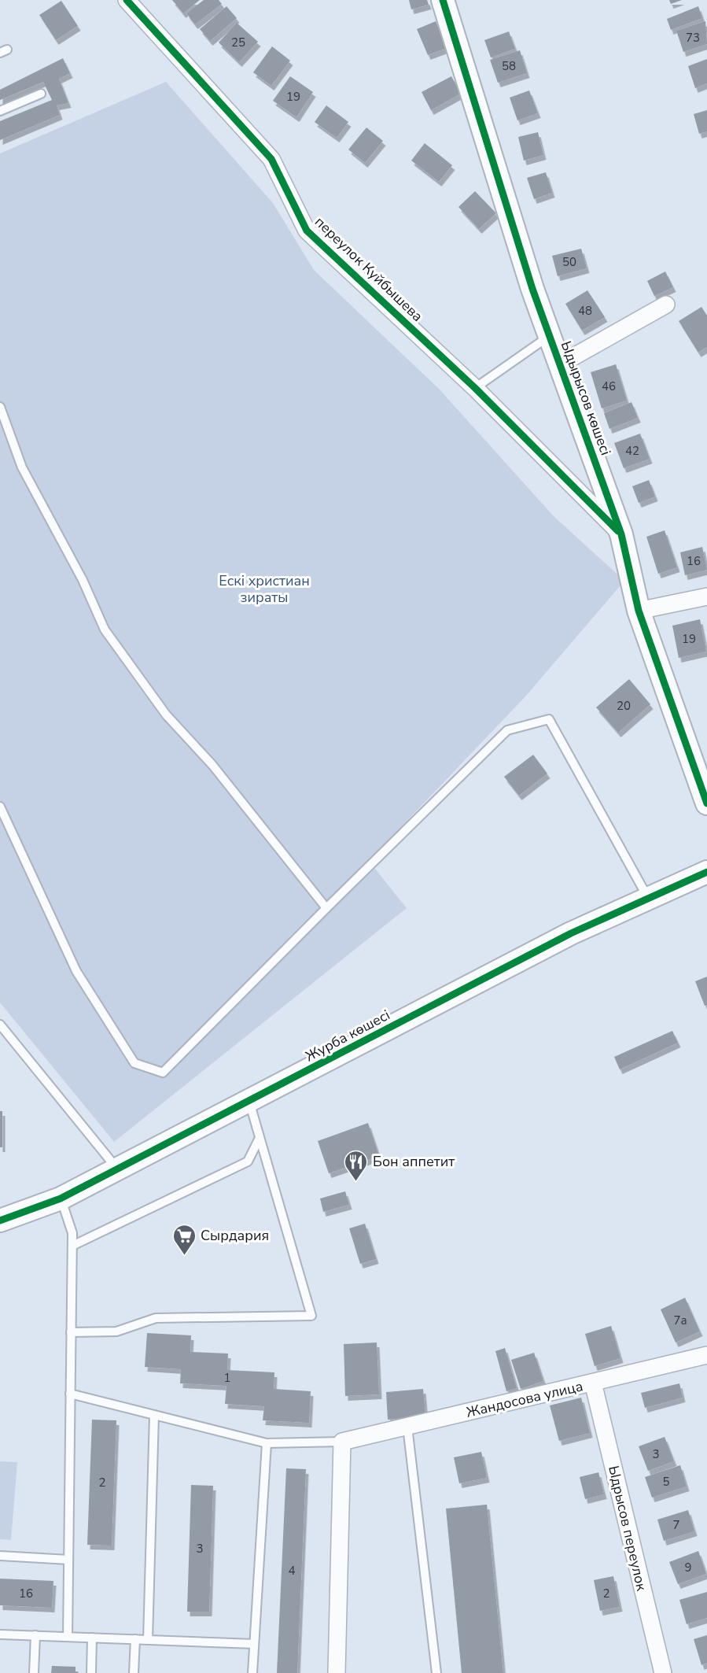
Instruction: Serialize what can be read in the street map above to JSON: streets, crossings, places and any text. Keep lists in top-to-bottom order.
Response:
{
  "streets": {
    "street": [
      "переулок Куйбышева",
      "Ыдырысов көшесі",
      "Журба көшесі",
      "Жандосова улица",
      "Ыдрысов переулок"
    ]
  },
  "crossings": [
    ["переулок Куйбышева", "Ыдырысов көшесі"],
    ["Жандосова улица", "Ыдрысов переулок"]
  ],
  "parks": ["Ескі христиан зираты"],
  "places": {
    "restaurant": ["Бон аппетит"],
    "supermarket": ["Сырдария"]
  },
  "house_numbers": [
    "73",
    "25",
    "58",
    "19",
    "50",
    "48",
    "46",
    "42",
    "16",
    "19",
    "20",
    "7а",
    "1",
    "3",
    "5",
    "2",
    "7",
    "3",
    "9",
    "4",
    "16",
    "2"
  ]
}
